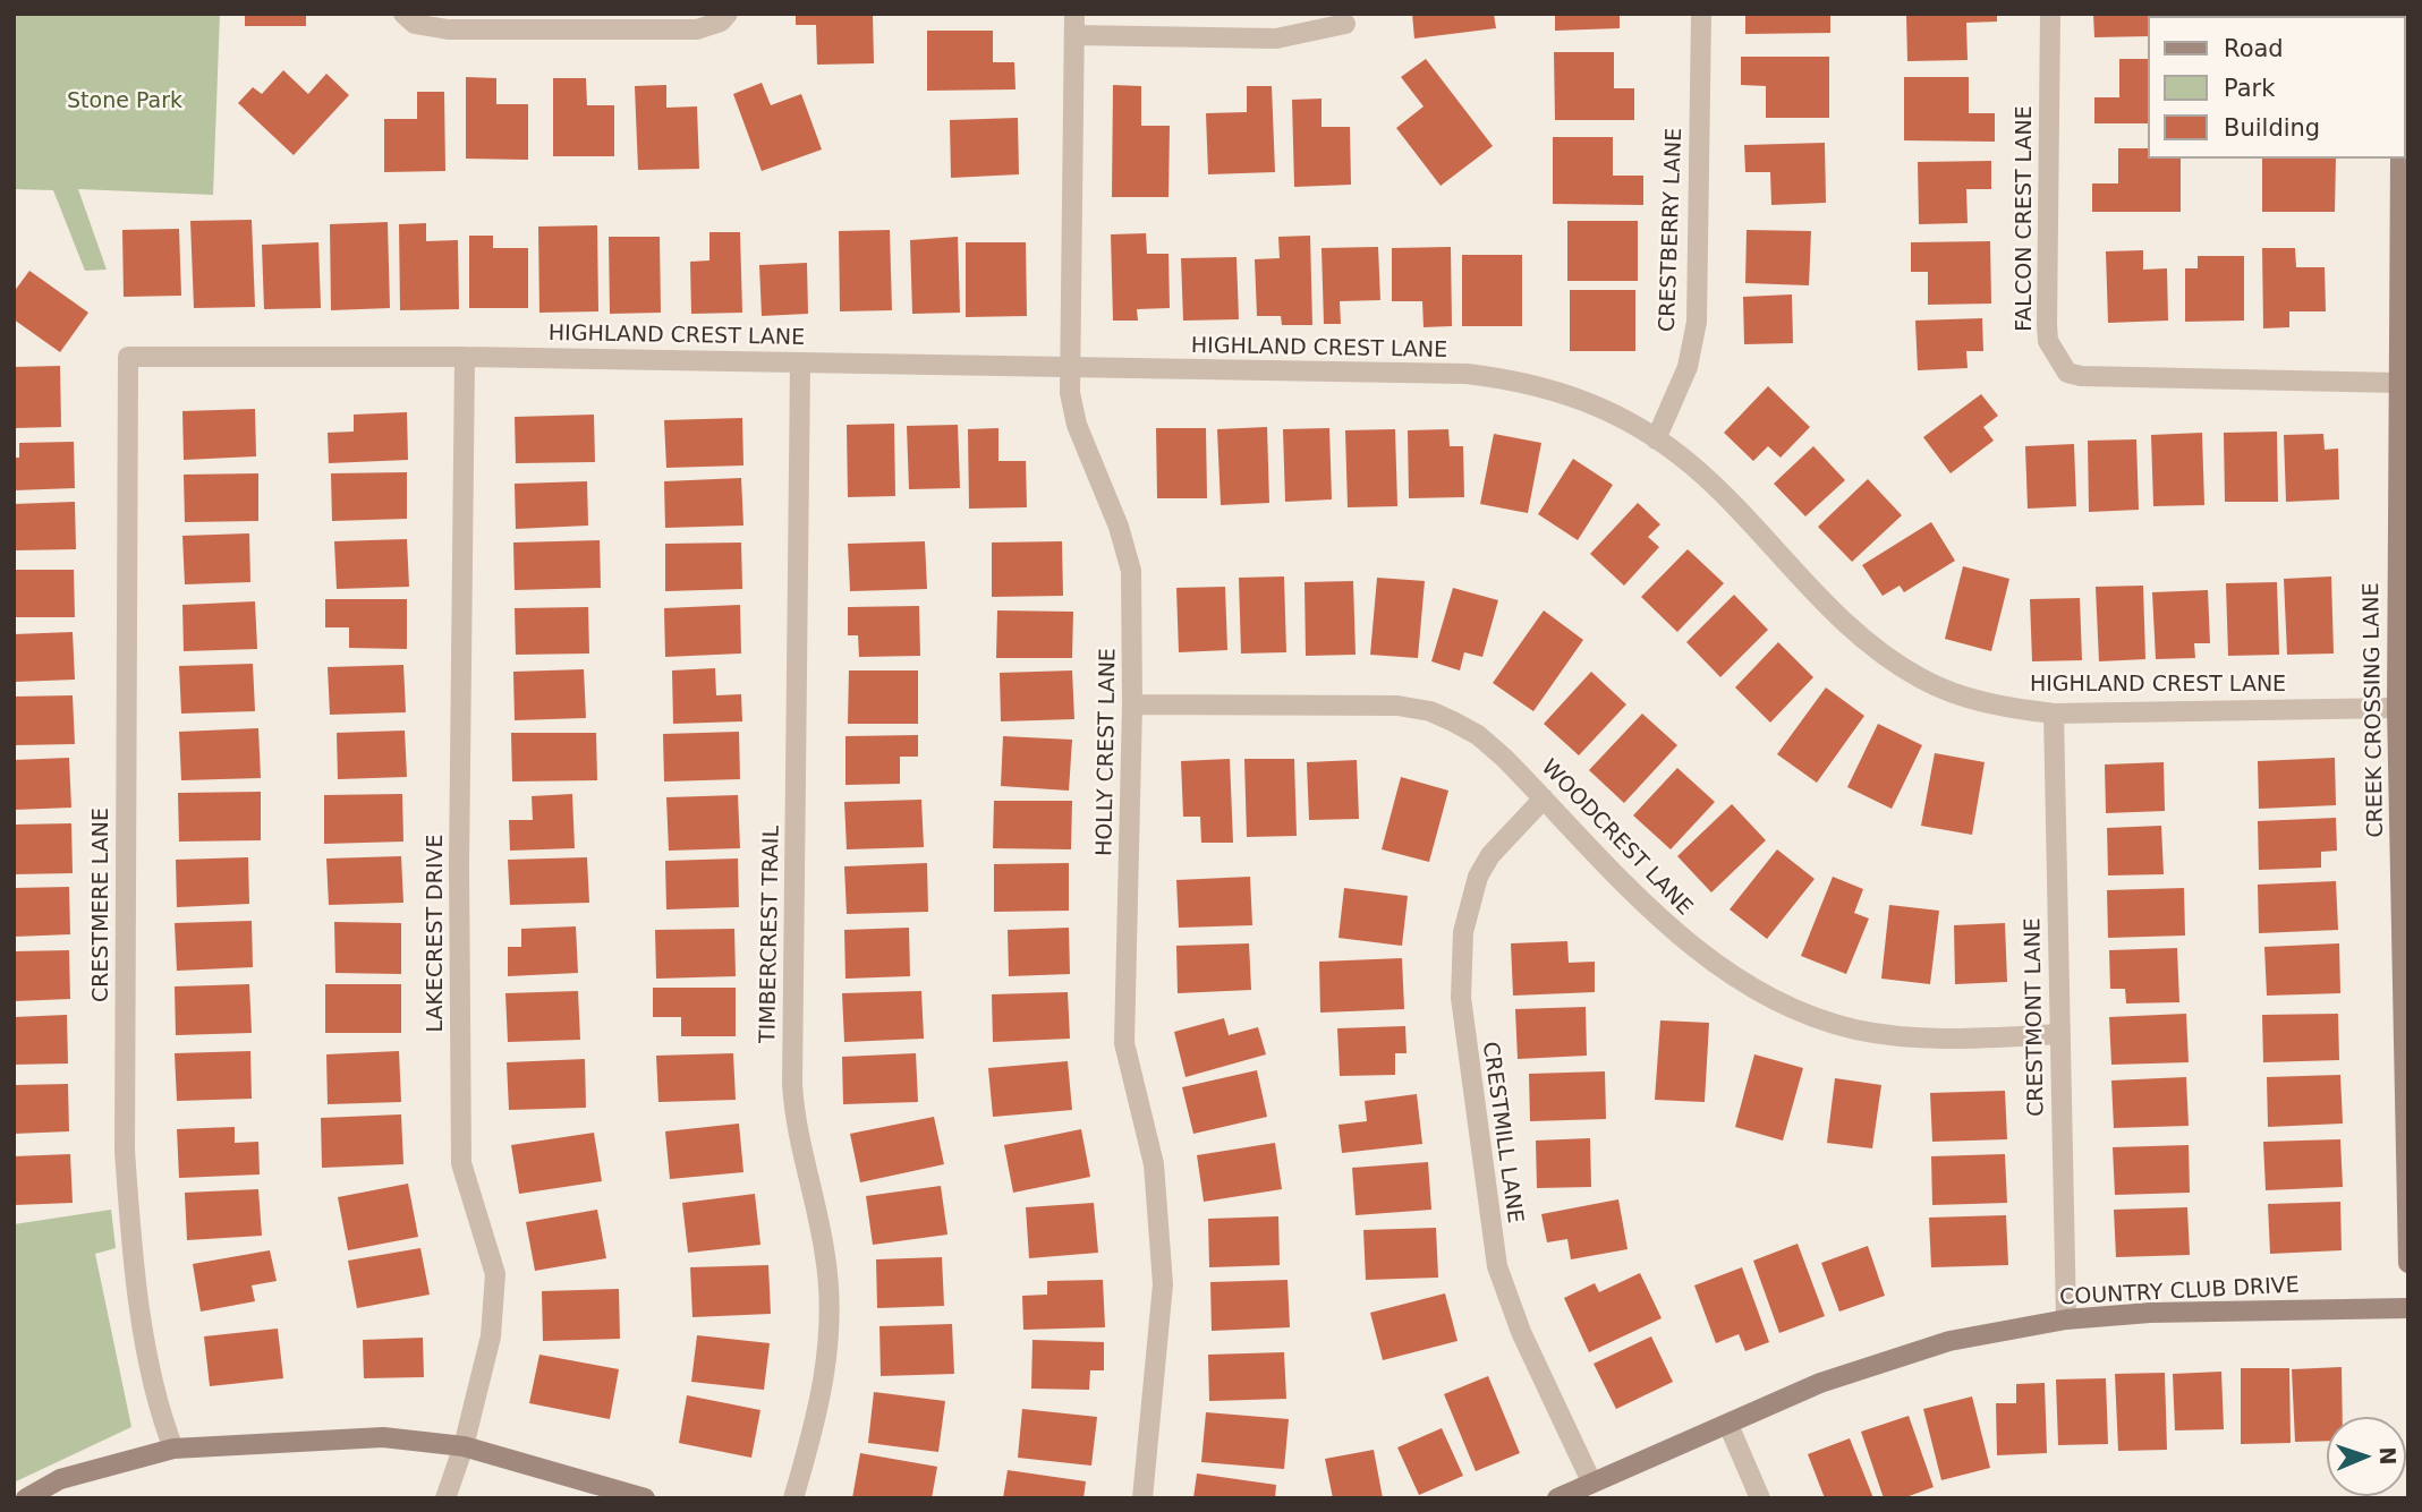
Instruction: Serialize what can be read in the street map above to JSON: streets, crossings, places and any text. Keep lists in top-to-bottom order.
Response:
{
  "streets": {
    "street": [
      "FALCON CREST LANE",
      "CRESTBERRY LANE",
      "HIGHLAND CREST LANE",
      "CREEK CROSSING LANE",
      "HOLLY CREST LANE",
      "WOODCREST LANE",
      "CRESTMERE LANE",
      "LAKECREST DRIVE",
      "TIMBERCREST TRAIL",
      "CRESTMONT LANE",
      "CRESTMILL LANE",
      "COUNTRY CLUB DRIVE"
    ]
  },
  "crossings": [
    ["FALCON CREST LANE", "CREEK CROSSING LANE"],
    ["CRESTBERRY LANE", "HIGHLAND CREST LANE"],
    ["HIGHLAND CREST LANE", "CREEK CROSSING LANE"],
    ["HIGHLAND CREST LANE", "HOLLY CREST LANE"],
    ["HIGHLAND CREST LANE", "CRESTMERE LANE"],
    ["HIGHLAND CREST LANE", "LAKECREST DRIVE"],
    ["HIGHLAND CREST LANE", "TIMBERCREST TRAIL"],
    ["HIGHLAND CREST LANE", "CRESTMONT LANE"],
    ["HOLLY CREST LANE", "WOODCREST LANE"],
    ["WOODCREST LANE", "CRESTMONT LANE"],
    ["WOODCREST LANE", "CRESTMILL LANE"],
    ["CRESTMONT LANE", "COUNTRY CLUB DRIVE"],
    ["CRESTMILL LANE", "COUNTRY CLUB DRIVE"]
  ],
  "parks": ["Stone Park"],
  "legend": ["Road", "Park", "Building"],
  "north": "right"
}
